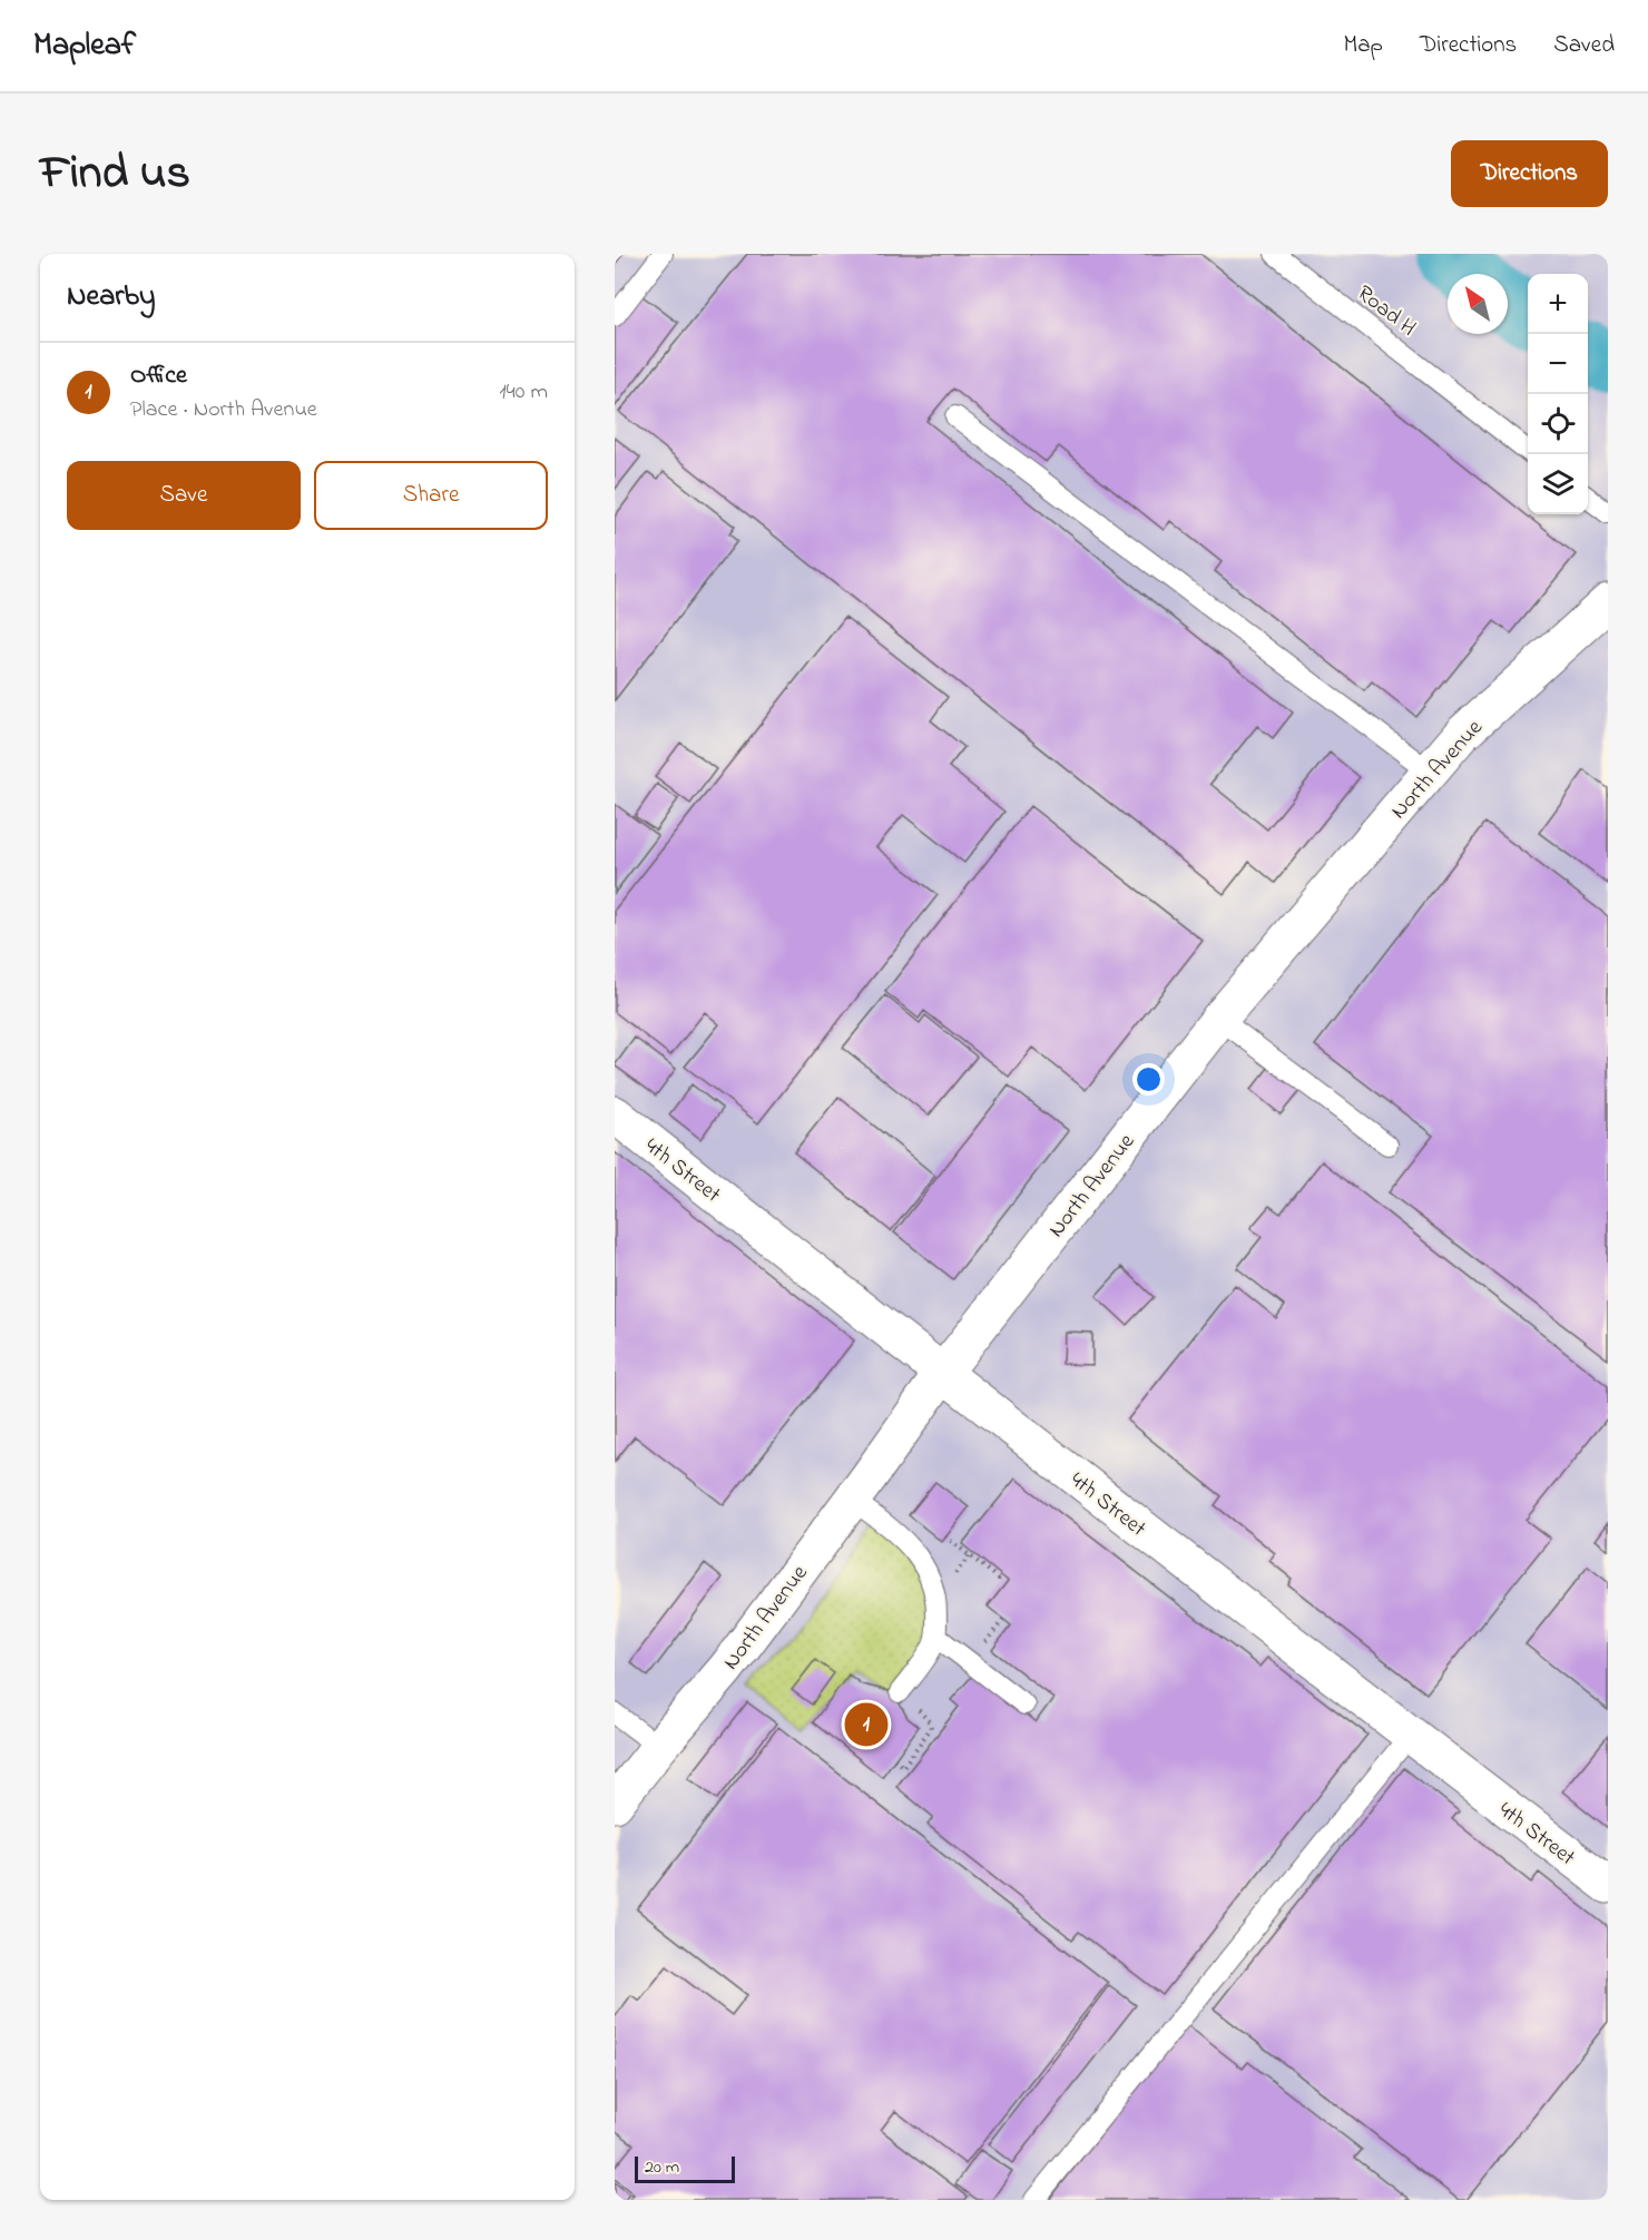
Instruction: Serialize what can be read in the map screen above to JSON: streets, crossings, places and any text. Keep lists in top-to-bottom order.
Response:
{
  "streets": {
    "street": ["North Avenue", "4th Street"],
    "lane": ["Road H"]
  },
  "crossings": [
    ["North Avenue", "4th Street"]
  ],
  "scale_bar": "20 m",
  "north": "top left",
  "page": {
    "header": "Mapleaf",
    "nav": ["Map", "Directions", "Saved"],
    "title": "Find us",
    "buttons": [
      "Directions",
      ["Save", "Share"]
    ],
    "heading": "Nearby",
    "map_buttons": ["+", "−"],
    "list": [
      {
        "mark": "1",
        "name": "Office",
        "note": "Place · North Avenue",
        "value": "140 m"
      }
    ],
    "pins": "1",
    "scale": "20 m"
  }
}
